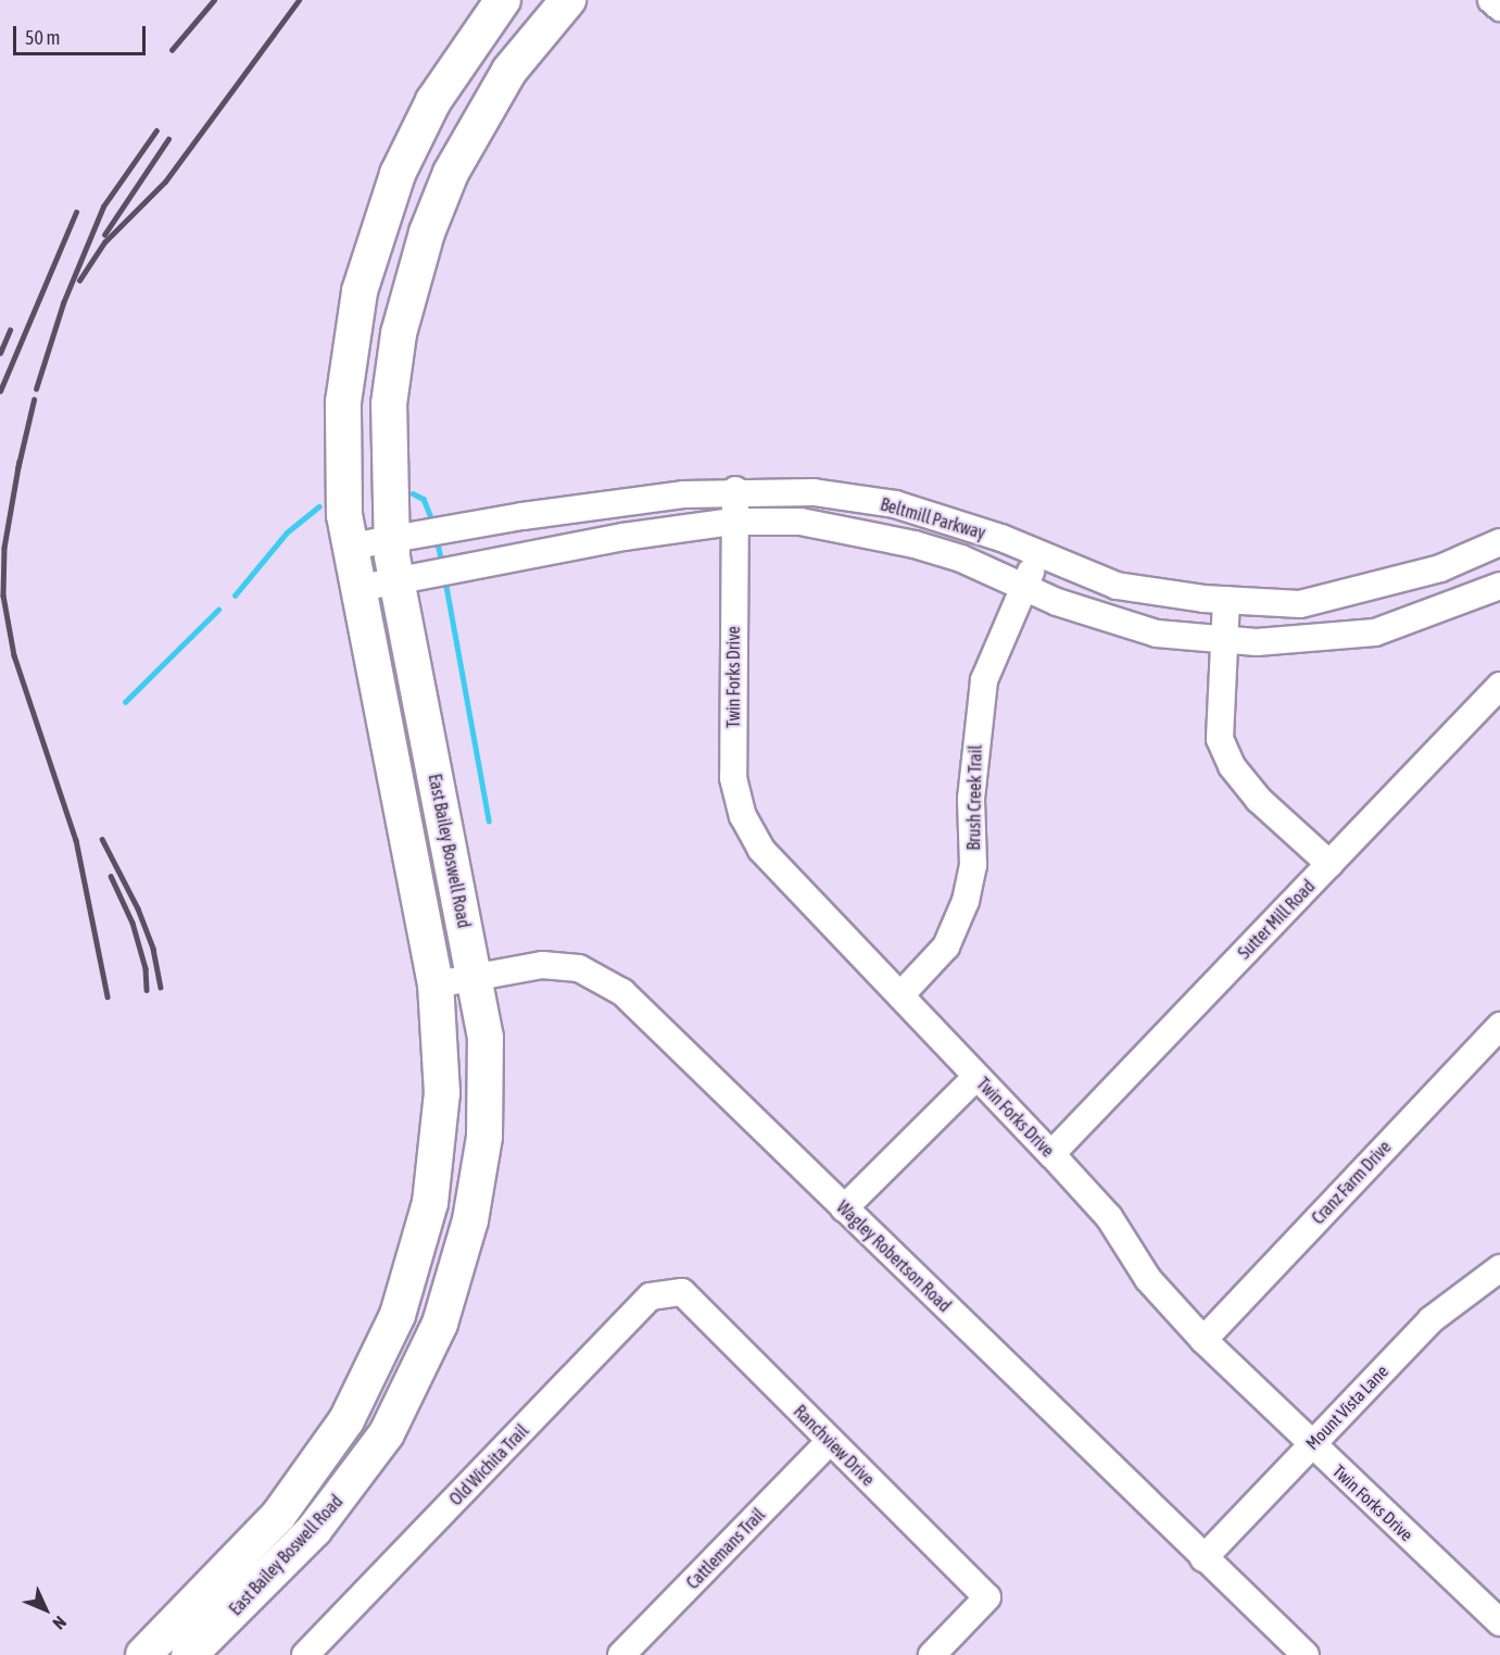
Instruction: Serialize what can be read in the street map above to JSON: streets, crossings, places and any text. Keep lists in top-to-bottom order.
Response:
{
  "streets": {
    "main road": ["East Bailey Boswell Road"],
    "street": [
      "Beltmill Parkway",
      "Twin Forks Drive",
      "Brush Creek Trail",
      "Sutter Mill Road",
      "Cranz Farm Drive",
      "Wagley Robertson Road",
      "Mount Vista Lane",
      "Ranchview Drive",
      "Old Wichita Trail",
      "Cattlemans Trail"
    ]
  },
  "crossings": [
    ["Beltmill Parkway", "Twin Forks Drive"],
    ["Beltmill Parkway", "Brush Creek Trail"],
    ["Beltmill Parkway", "East Bailey Boswell Road"],
    ["Twin Forks Drive", "Brush Creek Trail"],
    ["Twin Forks Drive", "Sutter Mill Road"],
    ["Twin Forks Drive", "Cranz Farm Drive"],
    ["Twin Forks Drive", "Mount Vista Lane"],
    ["East Bailey Boswell Road", "Wagley Robertson Road"],
    ["Wagley Robertson Road", "Mount Vista Lane"],
    ["Ranchview Drive", "Old Wichita Trail"],
    ["Ranchview Drive", "Cattlemans Trail"]
  ],
  "scale_bar": "50 m",
  "north": "bottom right"
}
